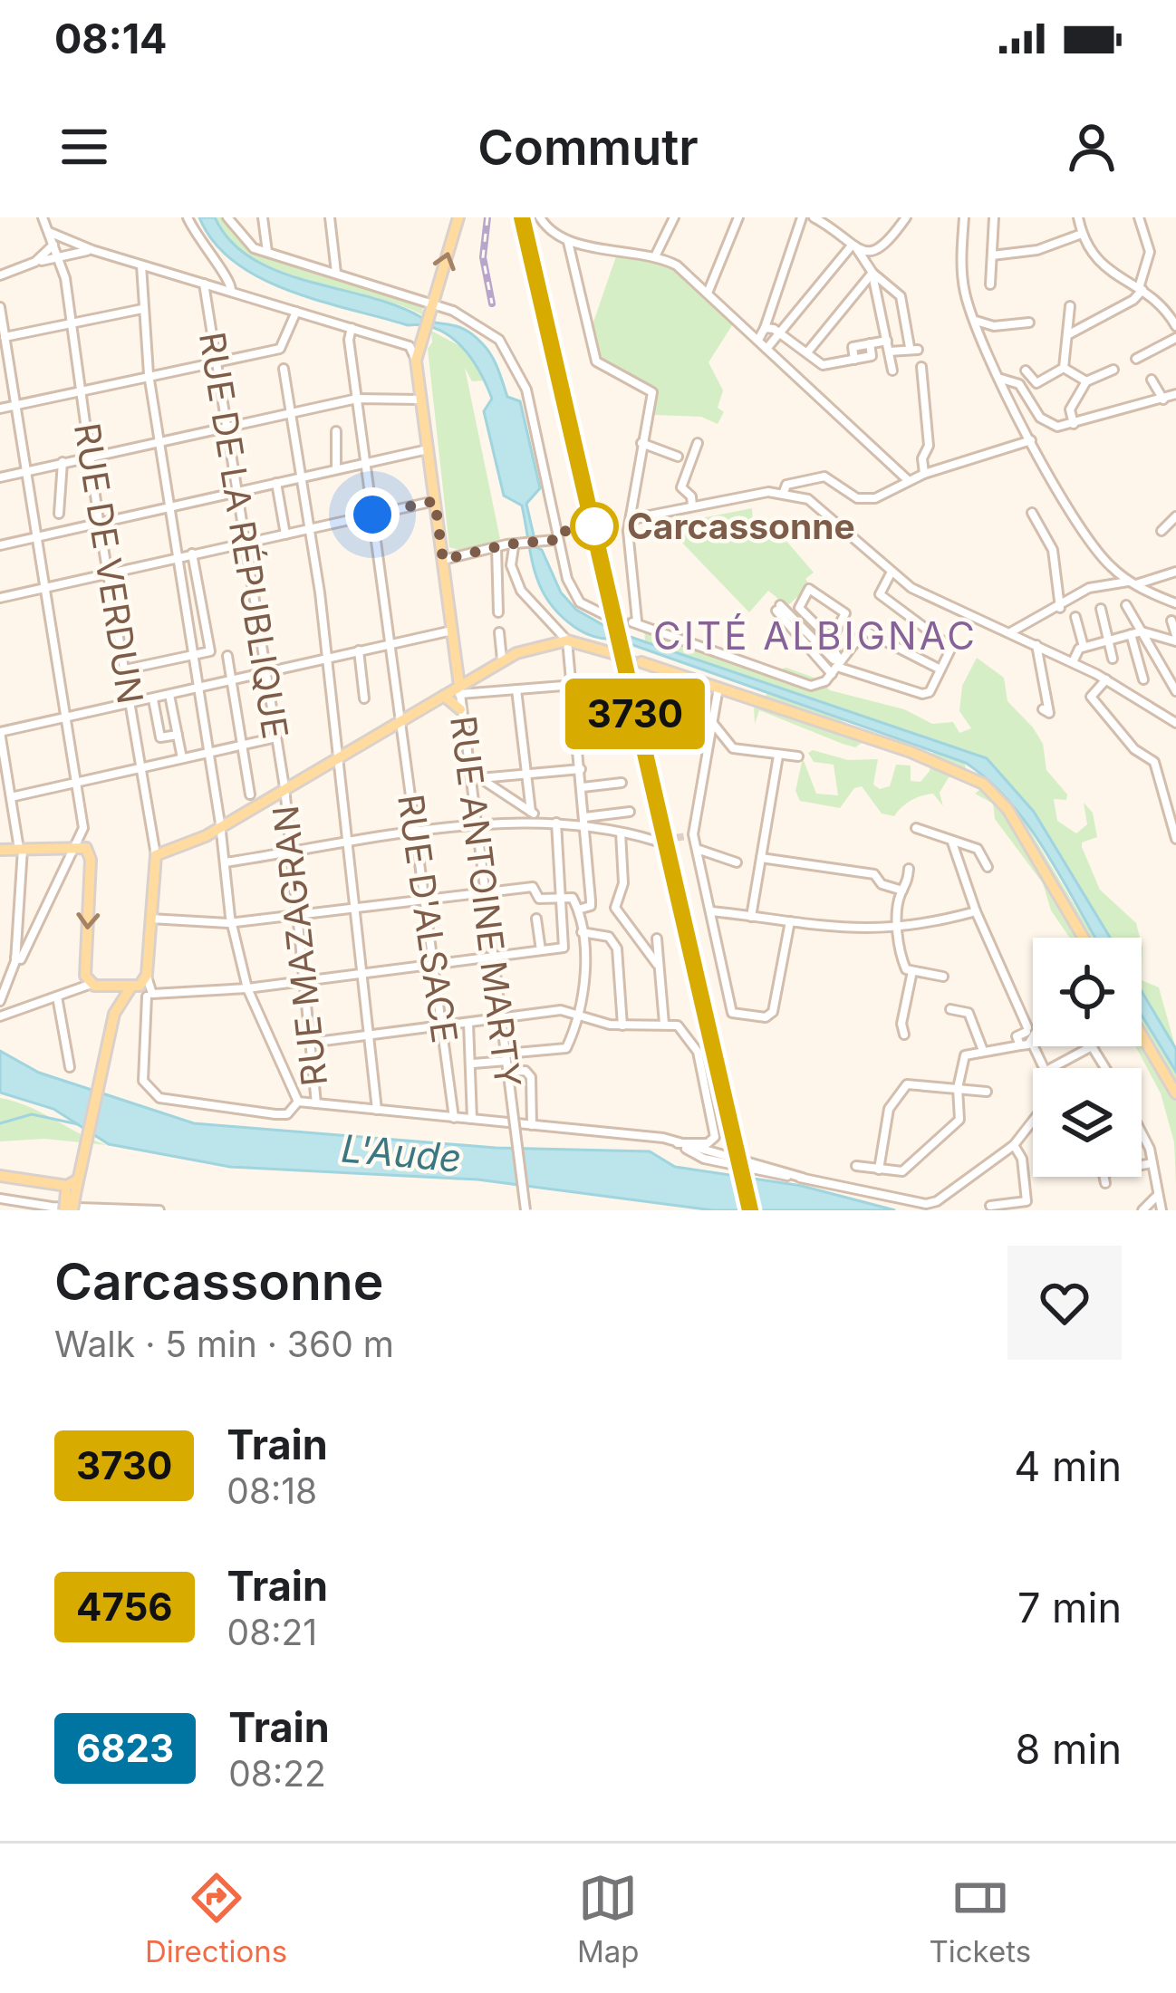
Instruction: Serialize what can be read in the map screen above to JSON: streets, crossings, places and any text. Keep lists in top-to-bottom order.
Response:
{
  "streets": {
    "street": [
      "RUE DE LA RÉPUBLIQUE",
      "RUE DE VERDUN",
      "RUE ANTOINE MARTY",
      "RUE D'ALSACE",
      "RUE MAZAGRAN"
    ]
  },
  "crossings": [
    ["RUE DE LA RÉPUBLIQUE", "RUE MAZAGRAN"]
  ],
  "districts": ["CITÉ ALBIGNAC"],
  "water": ["L'Aude"],
  "places": ["Carcassonne"],
  "page": {
    "status": "08:14",
    "header": "Commutr",
    "on_map": "3730",
    "heading": ["Carcassonne", "Walk · 5 min · 360 m"],
    "list": [
      {
        "mark": "3730",
        "name": "Train",
        "note": "08:18",
        "value": "4 min"
      },
      {
        "mark": "4756",
        "name": "Train",
        "note": "08:21",
        "value": "7 min"
      },
      {
        "mark": "6823",
        "name": "Train",
        "note": "08:22",
        "value": "8 min"
      }
    ],
    "tabs": ["Directions", "Map", "Tickets"]
  }
}
